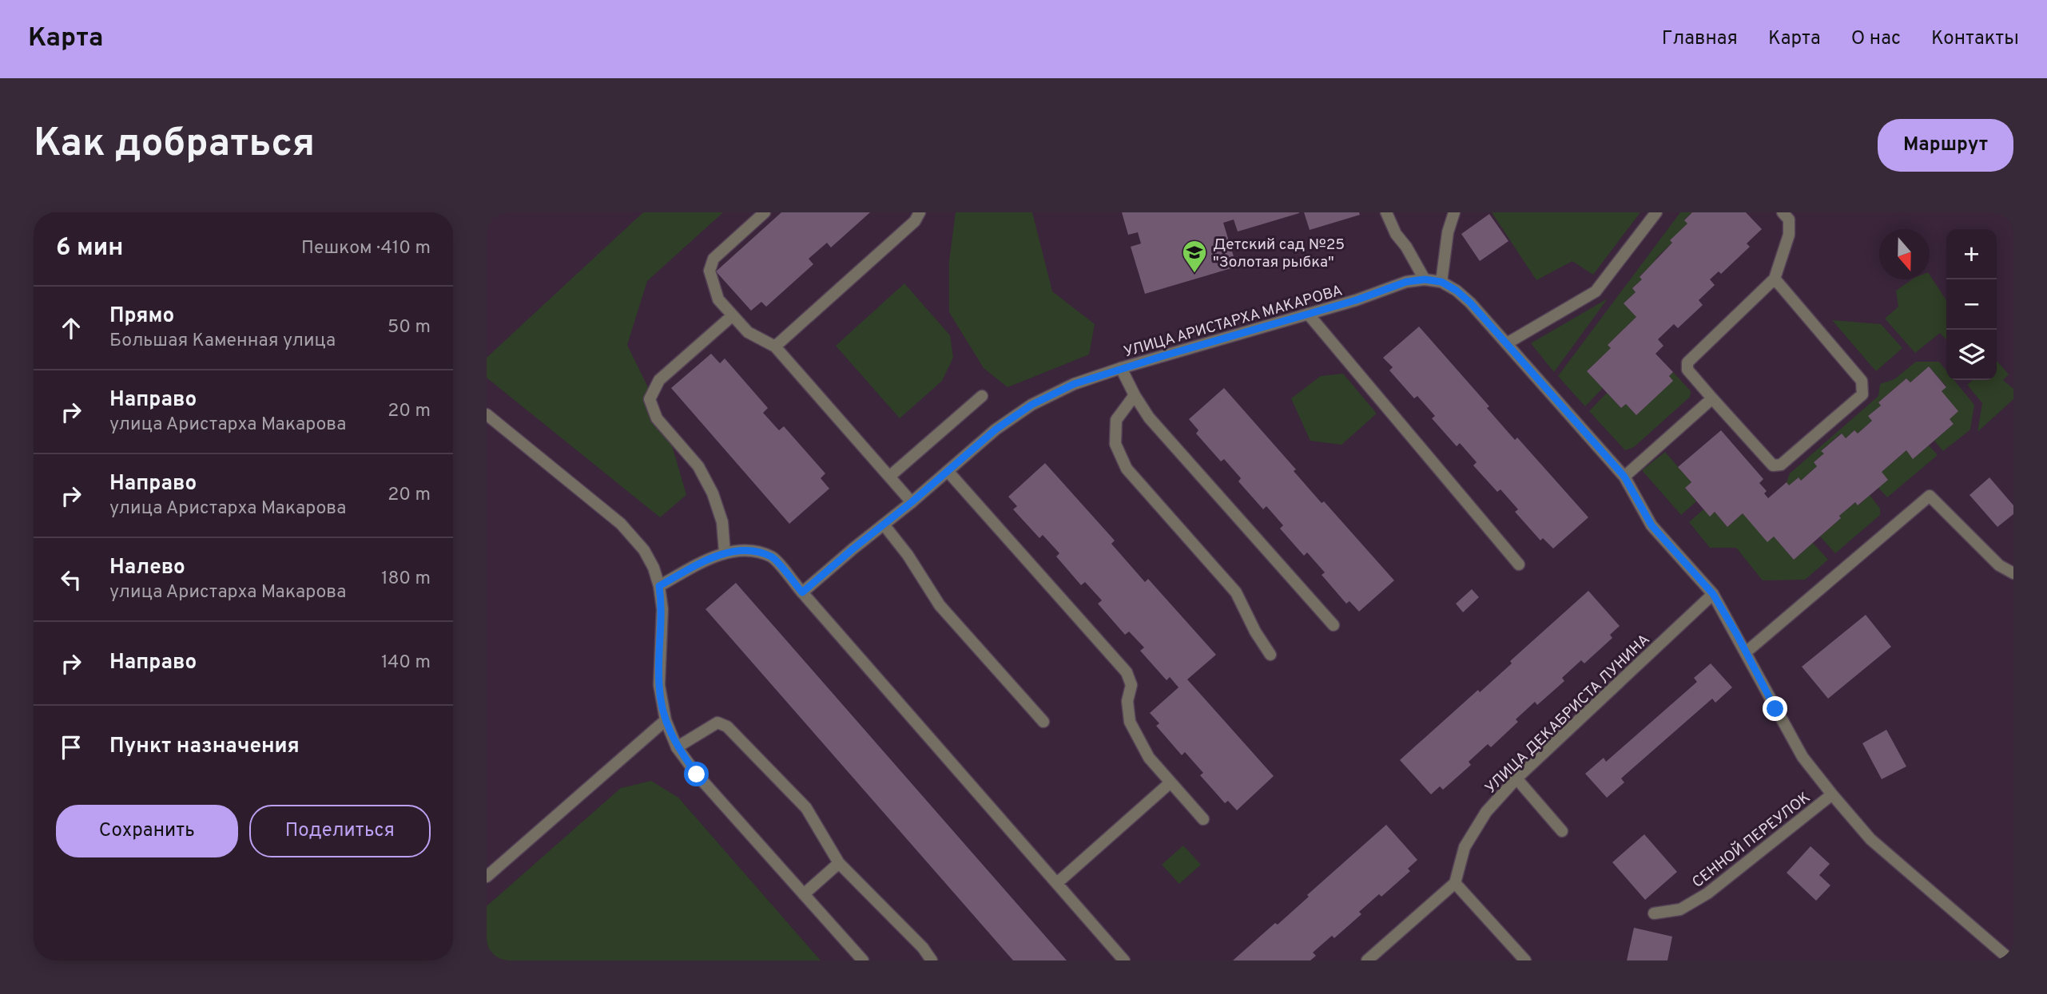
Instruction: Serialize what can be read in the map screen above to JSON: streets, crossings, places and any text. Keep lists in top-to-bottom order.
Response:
{
  "streets": {
    "street": ["УЛИЦА АРИСТАРХА МАКАРОВА", "УЛИЦА ДЕКАБРИСТА ЛУНИНА", "СЕННОЙ ПЕРЕУЛОК"]
  },
  "places": {
    "school or university": ["Детский сад №25 \"Золотая рыбка\""]
  },
  "north": "bottom",
  "page": {
    "header": "Карта",
    "nav": [
      "Главная",
      "Карта",
      "О нас",
      "Контакты"
    ],
    "buttons": [
      "Маршрут",
      ["Сохранить", "Поделиться"]
    ],
    "title": "Как добраться",
    "heading": ["6 мин", "Пешком · 410 m"],
    "map_buttons": ["+", "−"],
    "list": [
      ["Прямо", "Большая Каменная улица", "50 m"],
      ["Направо", "улица Аристарха Макарова", "20 m"],
      ["Направо", "улица Аристарха Макарова", "20 m"],
      ["Налево", "улица Аристарха Макарова", "180 m"],
      ["Направо", "140 m"],
      "Пункт назначения"
    ]
  }
}
